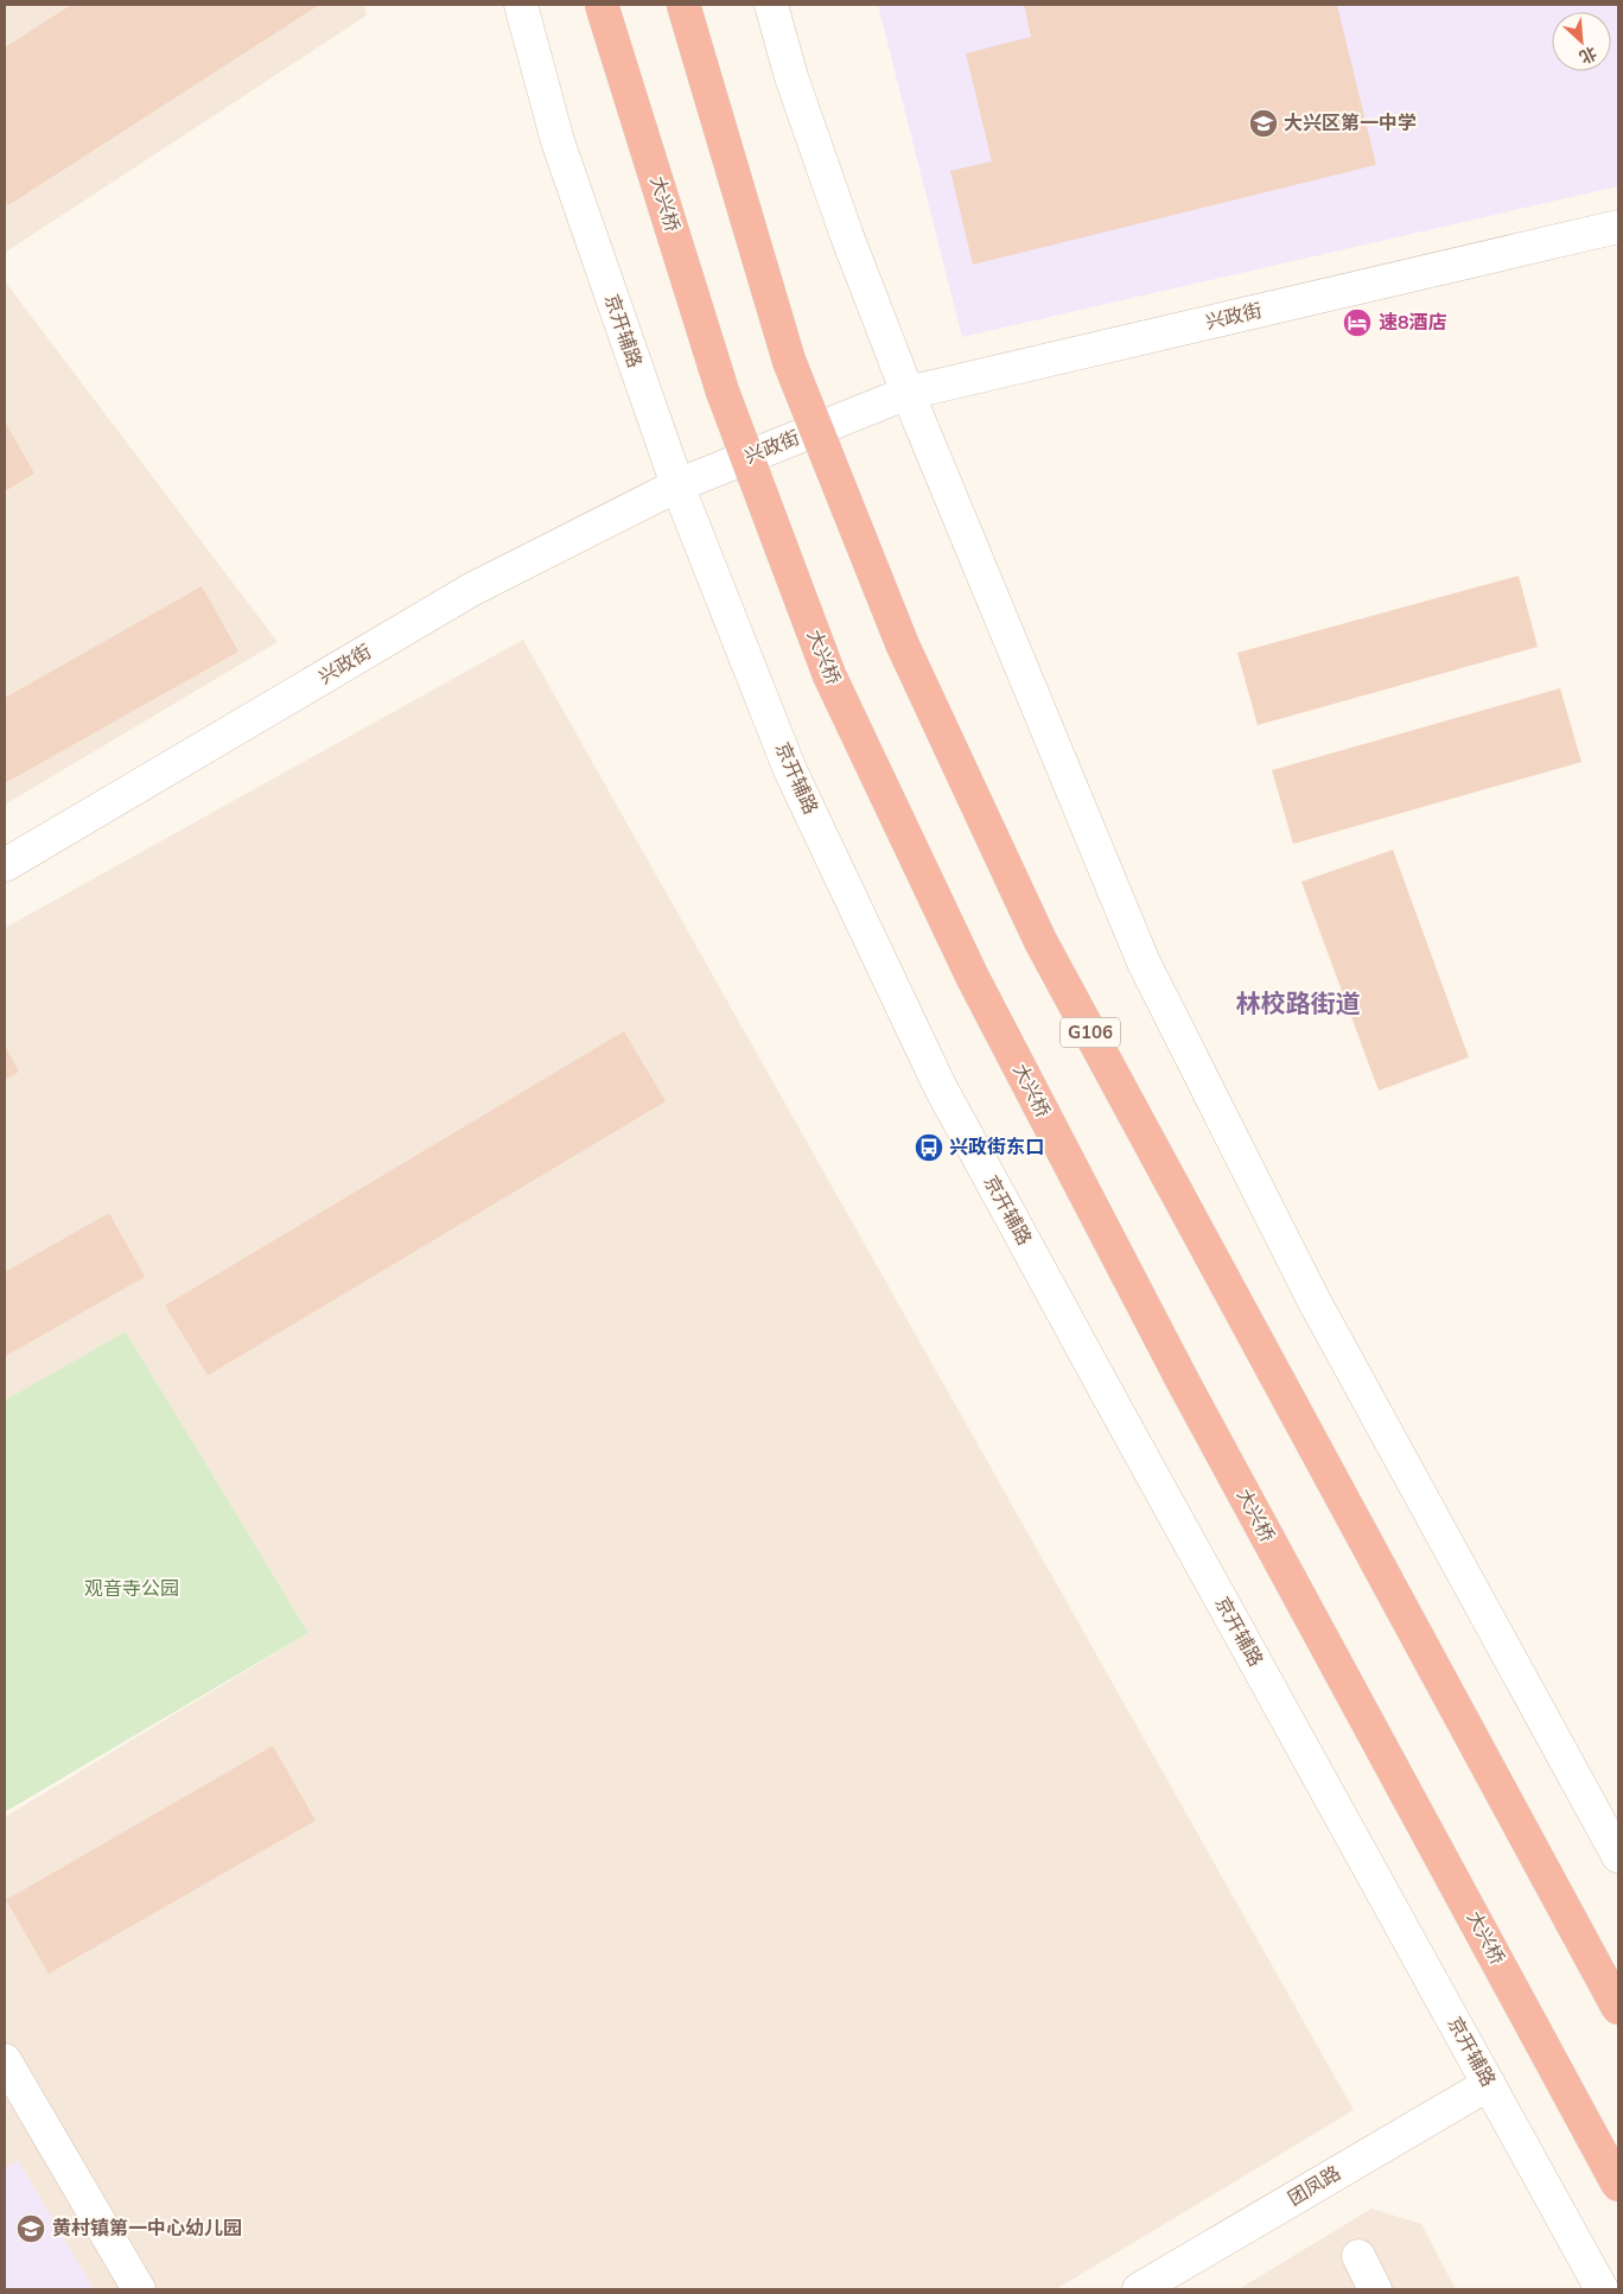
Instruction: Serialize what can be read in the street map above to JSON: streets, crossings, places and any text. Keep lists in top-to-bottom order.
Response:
{
  "streets": {
    "highway": ["大兴桥", "G106"],
    "main road": ["兴政街", "京开辅路", "团凤路"]
  },
  "crossings": [
    ["兴政街", "京开辅路"],
    ["京开辅路", "团凤路"]
  ],
  "districts": ["林校路街道"],
  "parks": ["观音寺公园"],
  "places": {
    "school or university": ["大兴区第一中学", "黄村镇第一中心幼儿园"],
    "hotel": ["速8酒店"],
    "bus stop": ["兴政街东口"]
  },
  "north": "bottom right"
}
